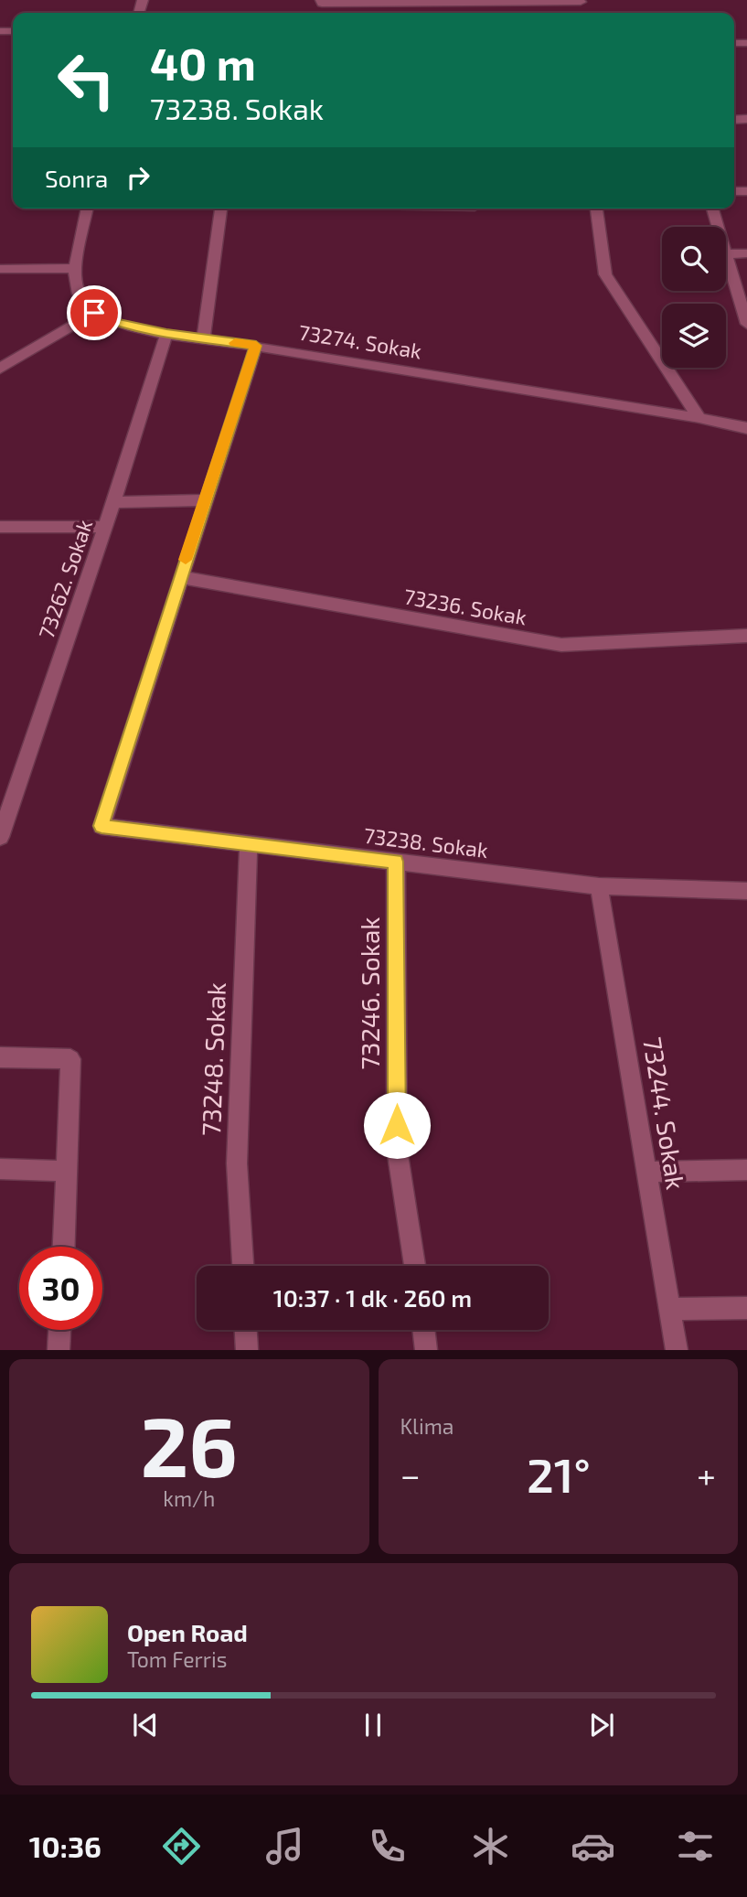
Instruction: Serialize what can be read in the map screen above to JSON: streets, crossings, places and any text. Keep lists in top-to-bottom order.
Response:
{
  "streets": {
    "street": [
      "73274. Sokak",
      "73262. Sokak",
      "73236. Sokak",
      "73238. Sokak",
      "73246. Sokak",
      "73248. Sokak",
      "73244. Sokak"
    ]
  },
  "crossings": [
    ["73274. Sokak", "73262. Sokak"],
    ["73236. Sokak", "73238. Sokak"],
    ["73238. Sokak", "73246. Sokak"],
    ["73238. Sokak", "73248. Sokak"],
    ["73238. Sokak", "73244. Sokak"]
  ],
  "page": {
    "turn": ["40 m", "73238. Sokak"],
    "then": "Sonra",
    "limit": "30",
    "trip": "10:37 · 1 dk · 260 m",
    "tile": [
      ["26", "km/h"],
      "Klima"
    ],
    "heat": ["−", "21°", "+"],
    "song": ["Open Road", "Tom Ferris"],
    "tabs": "10:36"
  }
}
